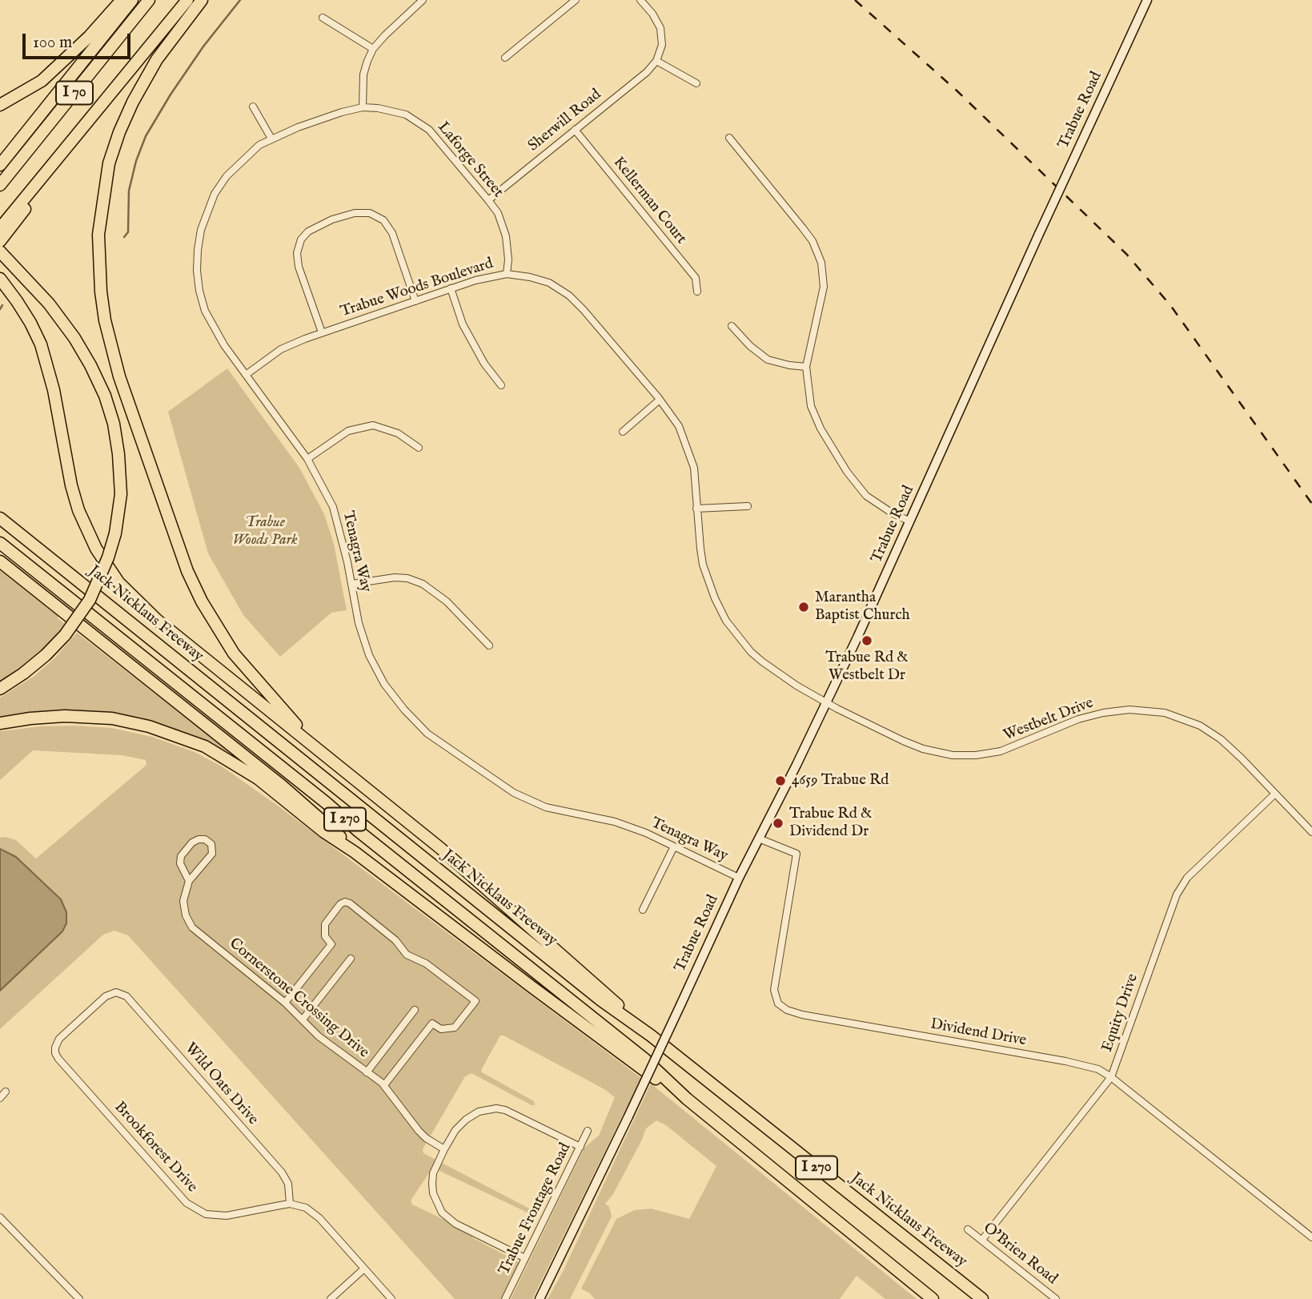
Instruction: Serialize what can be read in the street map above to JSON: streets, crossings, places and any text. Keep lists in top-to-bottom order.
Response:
{
  "streets": {
    "highway": ["I 70", "Jack Nicklaus Freeway", "I 270"],
    "main road": ["Trabue Road"],
    "street": [
      "Sherwill Road",
      "Laforge Street",
      "Kellerman Court",
      "Trabue Woods Boulevard",
      "Tenagra Way",
      "Westbelt Drive",
      "Cornerstone Crossing Drive",
      "Equity Drive",
      "Dividend Drive",
      "Wild Oats Drive",
      "Brookforest Drive",
      "Trabue Frontage Road",
      "O'Brien Road"
    ]
  },
  "crossings": [
    ["Trabue Road", "Trabue Woods Boulevard"],
    ["Trabue Road", "Tenagra Way"],
    ["Trabue Road", "Westbelt Drive"],
    ["Trabue Road", "Dividend Drive"],
    ["Sherwill Road", "Laforge Street"],
    ["Sherwill Road", "Kellerman Court"],
    ["Laforge Street", "Trabue Woods Boulevard"],
    ["Laforge Street", "Tenagra Way"],
    ["Trabue Woods Boulevard", "Tenagra Way"],
    ["Trabue Woods Boulevard", "Westbelt Drive"],
    ["Westbelt Drive", "Equity Drive"],
    ["Cornerstone Crossing Drive", "Trabue Frontage Road"],
    ["Equity Drive", "Dividend Drive"],
    ["Equity Drive", "O'Brien Road"],
    ["Wild Oats Drive", "Brookforest Drive"]
  ],
  "parks": ["Trabue Woods Park"],
  "places": [
    "Marantha Baptist Church",
    "Trabue Rd & Westbelt Dr",
    "4659 Trabue Rd",
    "Trabue Rd & Dividend Dr"
  ],
  "scale_bar": "100 m"
}
